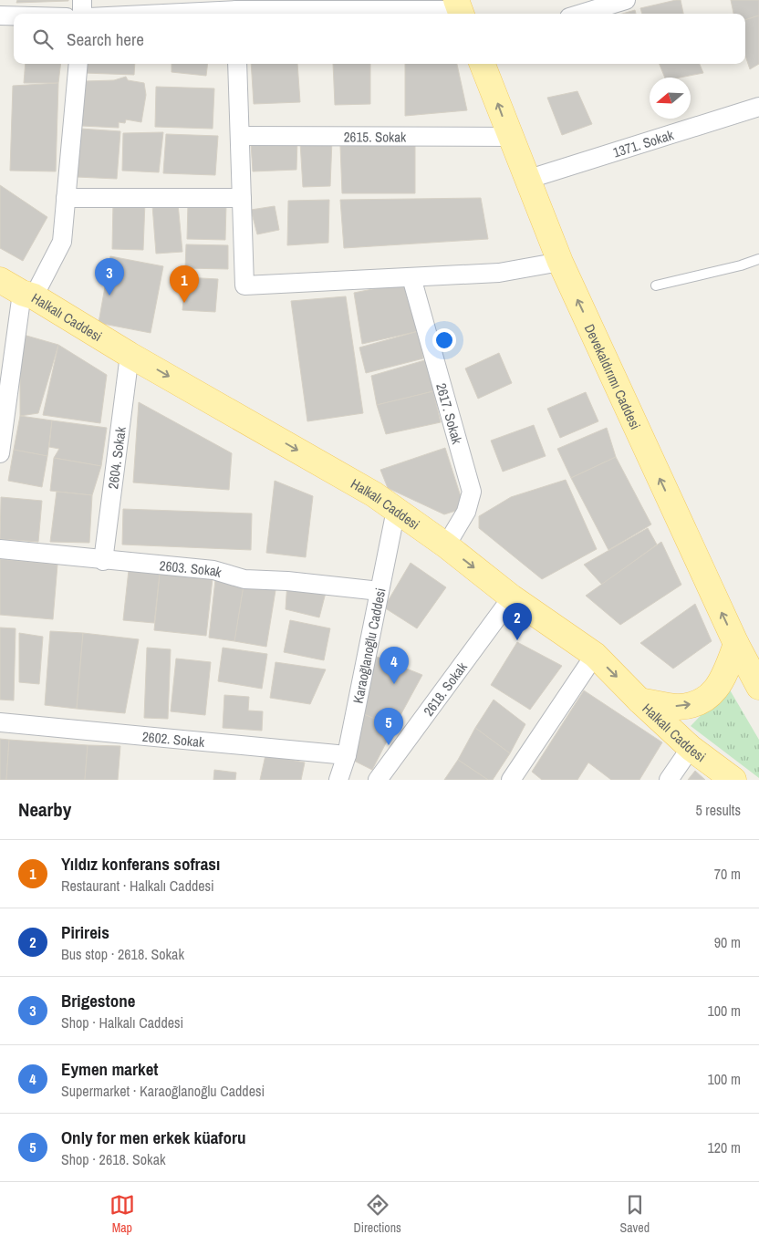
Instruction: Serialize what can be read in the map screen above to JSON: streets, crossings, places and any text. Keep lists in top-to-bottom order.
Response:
{
  "streets": {
    "main road": ["Halkalı Caddesi", "Devekaldırımı Caddesi"],
    "street": [
      "2615. Sokak",
      "1371. Sokak",
      "2617. Sokak",
      "2604. Sokak",
      "2603. Sokak",
      "Karaoğlanoğlu Caddesi",
      "2618. Sokak",
      "2602. Sokak"
    ]
  },
  "crossings": [
    ["2615. Sokak", "Devekaldırımı Caddesi"],
    ["1371. Sokak", "Devekaldırımı Caddesi"],
    ["Halkalı Caddesi", "2617. Sokak"],
    ["Halkalı Caddesi", "2604. Sokak"],
    ["Halkalı Caddesi", "Karaoğlanoğlu Caddesi"],
    ["Halkalı Caddesi", "2618. Sokak"],
    ["2604. Sokak", "2603. Sokak"],
    ["2603. Sokak", "Karaoğlanoğlu Caddesi"],
    ["Karaoğlanoğlu Caddesi", "2602. Sokak"]
  ],
  "one_way": ["Halkalı Caddesi", "Devekaldırımı Caddesi"],
  "north": "left",
  "page": {
    "search": "Search here",
    "pins": [
      "3",
      "1",
      "2",
      "4",
      "5"
    ],
    "heading": ["Nearby", "5 results"],
    "list": [
      {
        "mark": "1",
        "name": "Yıldız konferans sofrası",
        "note": "Restaurant · Halkalı Caddesi",
        "value": "70 m"
      },
      {
        "mark": "2",
        "name": "Pirireis",
        "note": "Bus stop · 2618. Sokak",
        "value": "90 m"
      },
      {
        "mark": "3",
        "name": "Brigestone",
        "note": "Shop · Halkalı Caddesi",
        "value": "100 m"
      },
      {
        "mark": "4",
        "name": "Eymen market",
        "note": "Supermarket · Karaoğlanoğlu Caddesi",
        "value": "100 m"
      },
      {
        "mark": "5",
        "name": "Only for men erkek küaforu",
        "note": "Shop · 2618. Sokak",
        "value": "120 m"
      }
    ],
    "nav": ["Map", "Directions", "Saved"]
  }
}
